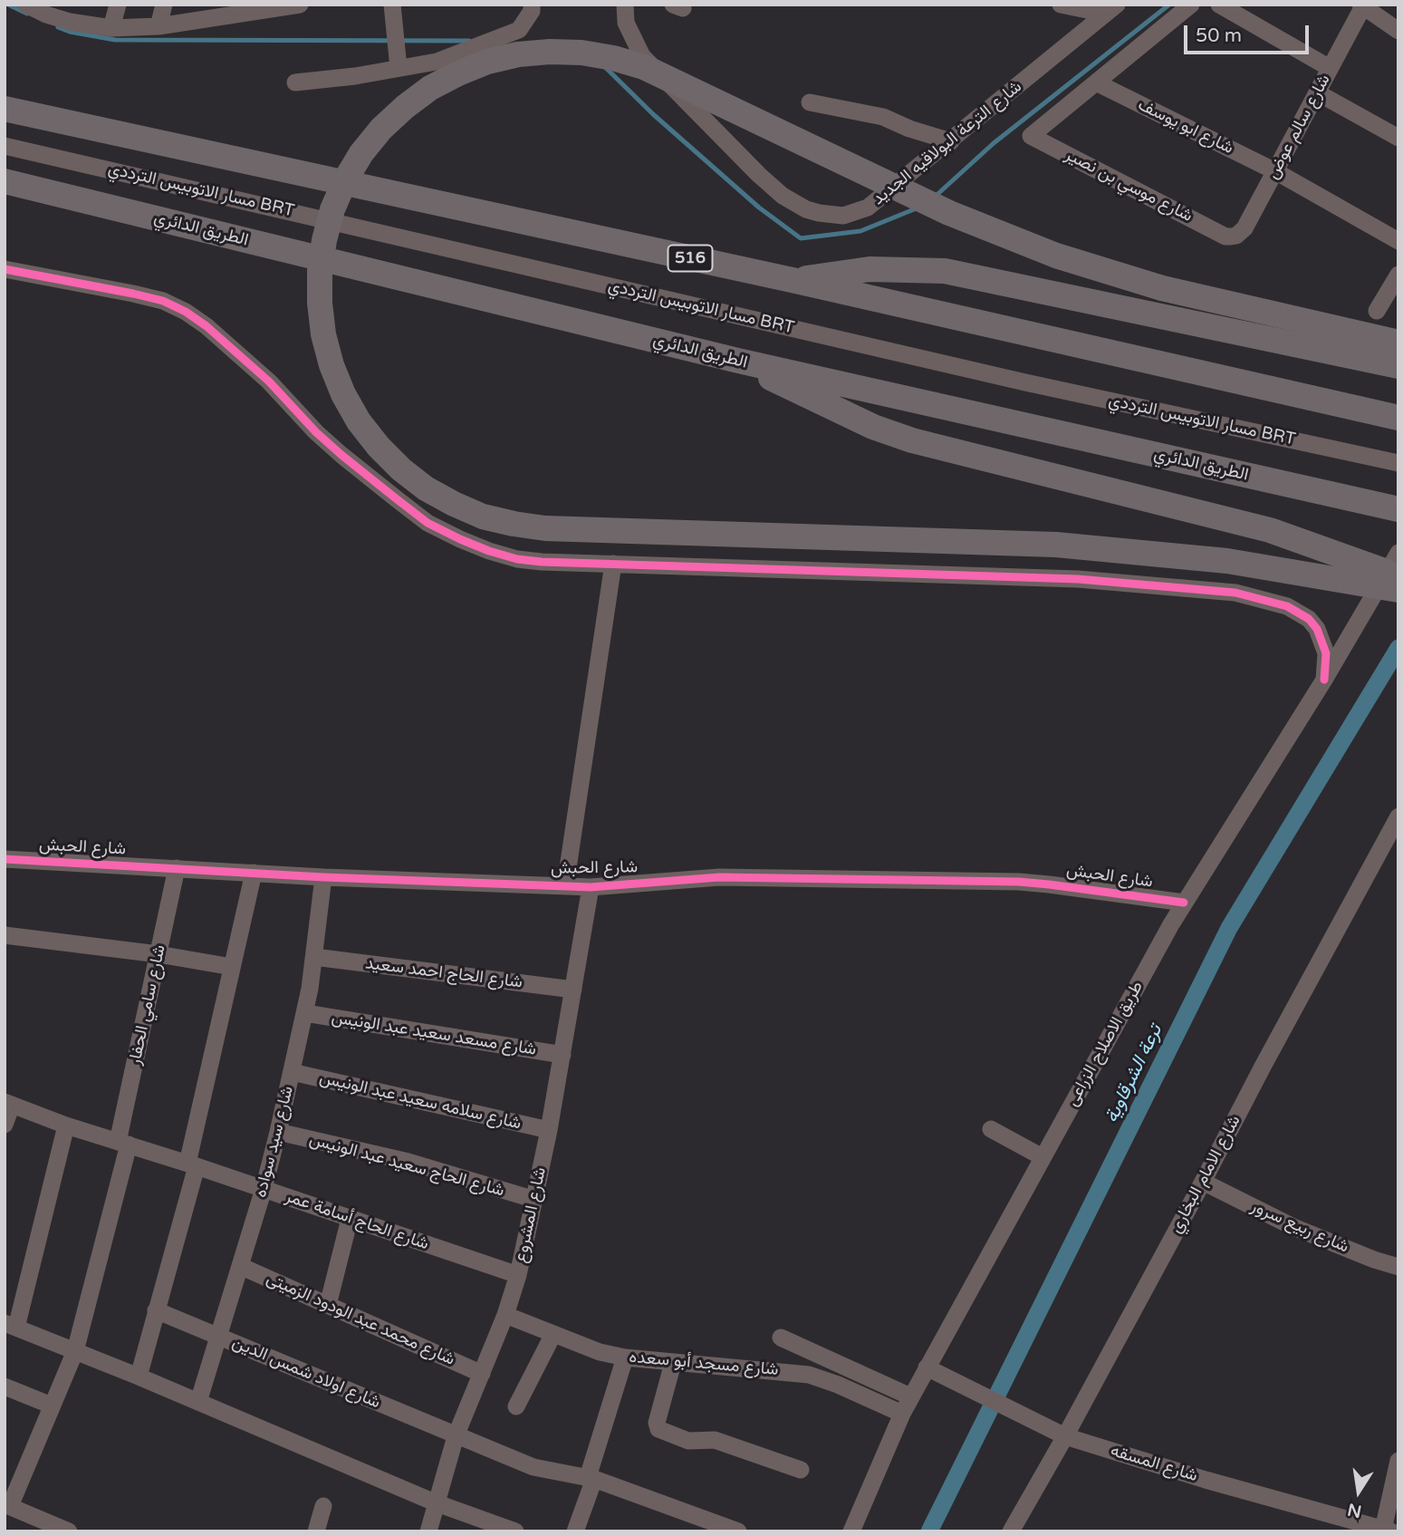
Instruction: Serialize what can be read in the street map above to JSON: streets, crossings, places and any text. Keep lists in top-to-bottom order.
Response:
{
  "streets": {
    "highway": ["الطريق الدائري", "516"],
    "street": [
      "شارع ابو يوسف",
      "شارع سالم عوض",
      "شارع الترعة البولاقيه الجديد",
      "شارع موسي بن نصير",
      "مسار الاتوبيس الترددي BRT",
      "شارع الحبش",
      "شارع الحاج احمد سعيد",
      "شارع سامي الحفار",
      "شارع مسعد سعيد عبد الونيس",
      "طريق الاصلاح الزراعى",
      "شارع سلامه سعيد عبد الونيس",
      "شارع سيد سواده",
      "شارع الحاج سعيد عبد الونيس",
      "شارع الامام البخاري",
      "شارع المشروع",
      "شارع الحاج أسامة عمر",
      "شارع ربيع سرور",
      "شارع محمد عبد الودود الزميتى",
      "شارع مسجد أبو سعده",
      "شارع اولاد شمس الدين",
      "شارع المسقه"
    ]
  },
  "crossings": [
    ["شارع ابو يوسف", "شارع سالم عوض"],
    ["شارع ابو يوسف", "شارع موسي بن نصير"],
    ["شارع سالم عوض", "شارع موسي بن نصير"],
    ["شارع الحبش", "شارع سامي الحفار"],
    ["شارع الحبش", "طريق الاصلاح الزراعى"],
    ["شارع الحبش", "شارع سيد سواده"],
    ["شارع الحبش", "شارع المشروع"],
    ["شارع الحاج احمد سعيد", "شارع سيد سواده"],
    ["شارع الحاج احمد سعيد", "شارع المشروع"],
    ["شارع سامي الحفار", "شارع الحاج أسامة عمر"],
    ["شارع مسعد سعيد عبد الونيس", "شارع سيد سواده"],
    ["شارع مسعد سعيد عبد الونيس", "شارع المشروع"],
    ["طريق الاصلاح الزراعى", "شارع مسجد أبو سعده"],
    ["طريق الاصلاح الزراعى", "شارع المسقه"],
    ["شارع سلامه سعيد عبد الونيس", "شارع سيد سواده"],
    ["شارع سلامه سعيد عبد الونيس", "شارع المشروع"],
    ["شارع سيد سواده", "شارع الحاج سعيد عبد الونيس"],
    ["شارع سيد سواده", "شارع الحاج أسامة عمر"],
    ["شارع سيد سواده", "شارع محمد عبد الودود الزميتى"],
    ["شارع سيد سواده", "شارع اولاد شمس الدين"],
    ["شارع الحاج سعيد عبد الونيس", "شارع المشروع"],
    ["شارع الامام البخاري", "شارع ربيع سرور"],
    ["شارع الامام البخاري", "شارع المسقه"],
    ["شارع المشروع", "شارع الحاج أسامة عمر"],
    ["شارع المشروع", "شارع محمد عبد الودود الزميتى"],
    ["شارع المشروع", "شارع مسجد أبو سعده"],
    ["شارع المشروع", "شارع اولاد شمس الدين"]
  ],
  "water": ["ترعة الشرقاوية"],
  "scale_bar": "50 m",
  "north": "bottom"
}
